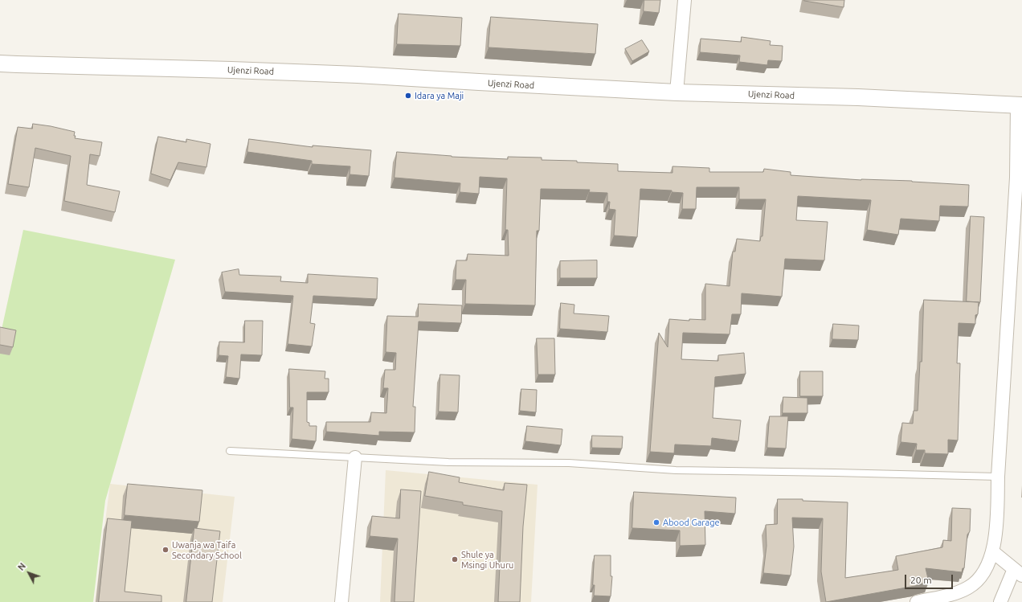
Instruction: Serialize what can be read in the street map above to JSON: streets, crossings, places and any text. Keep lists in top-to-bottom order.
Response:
{
  "streets": {
    "street": ["Ujenzi Road"]
  },
  "places": [
    "Idara ya Maji",
    "Abood Garage",
    "Uwanja wa Taifa Secondary School",
    "Shule ya Msingi Uhuru"
  ],
  "scale_bar": "20 m",
  "north": "top left"
}
